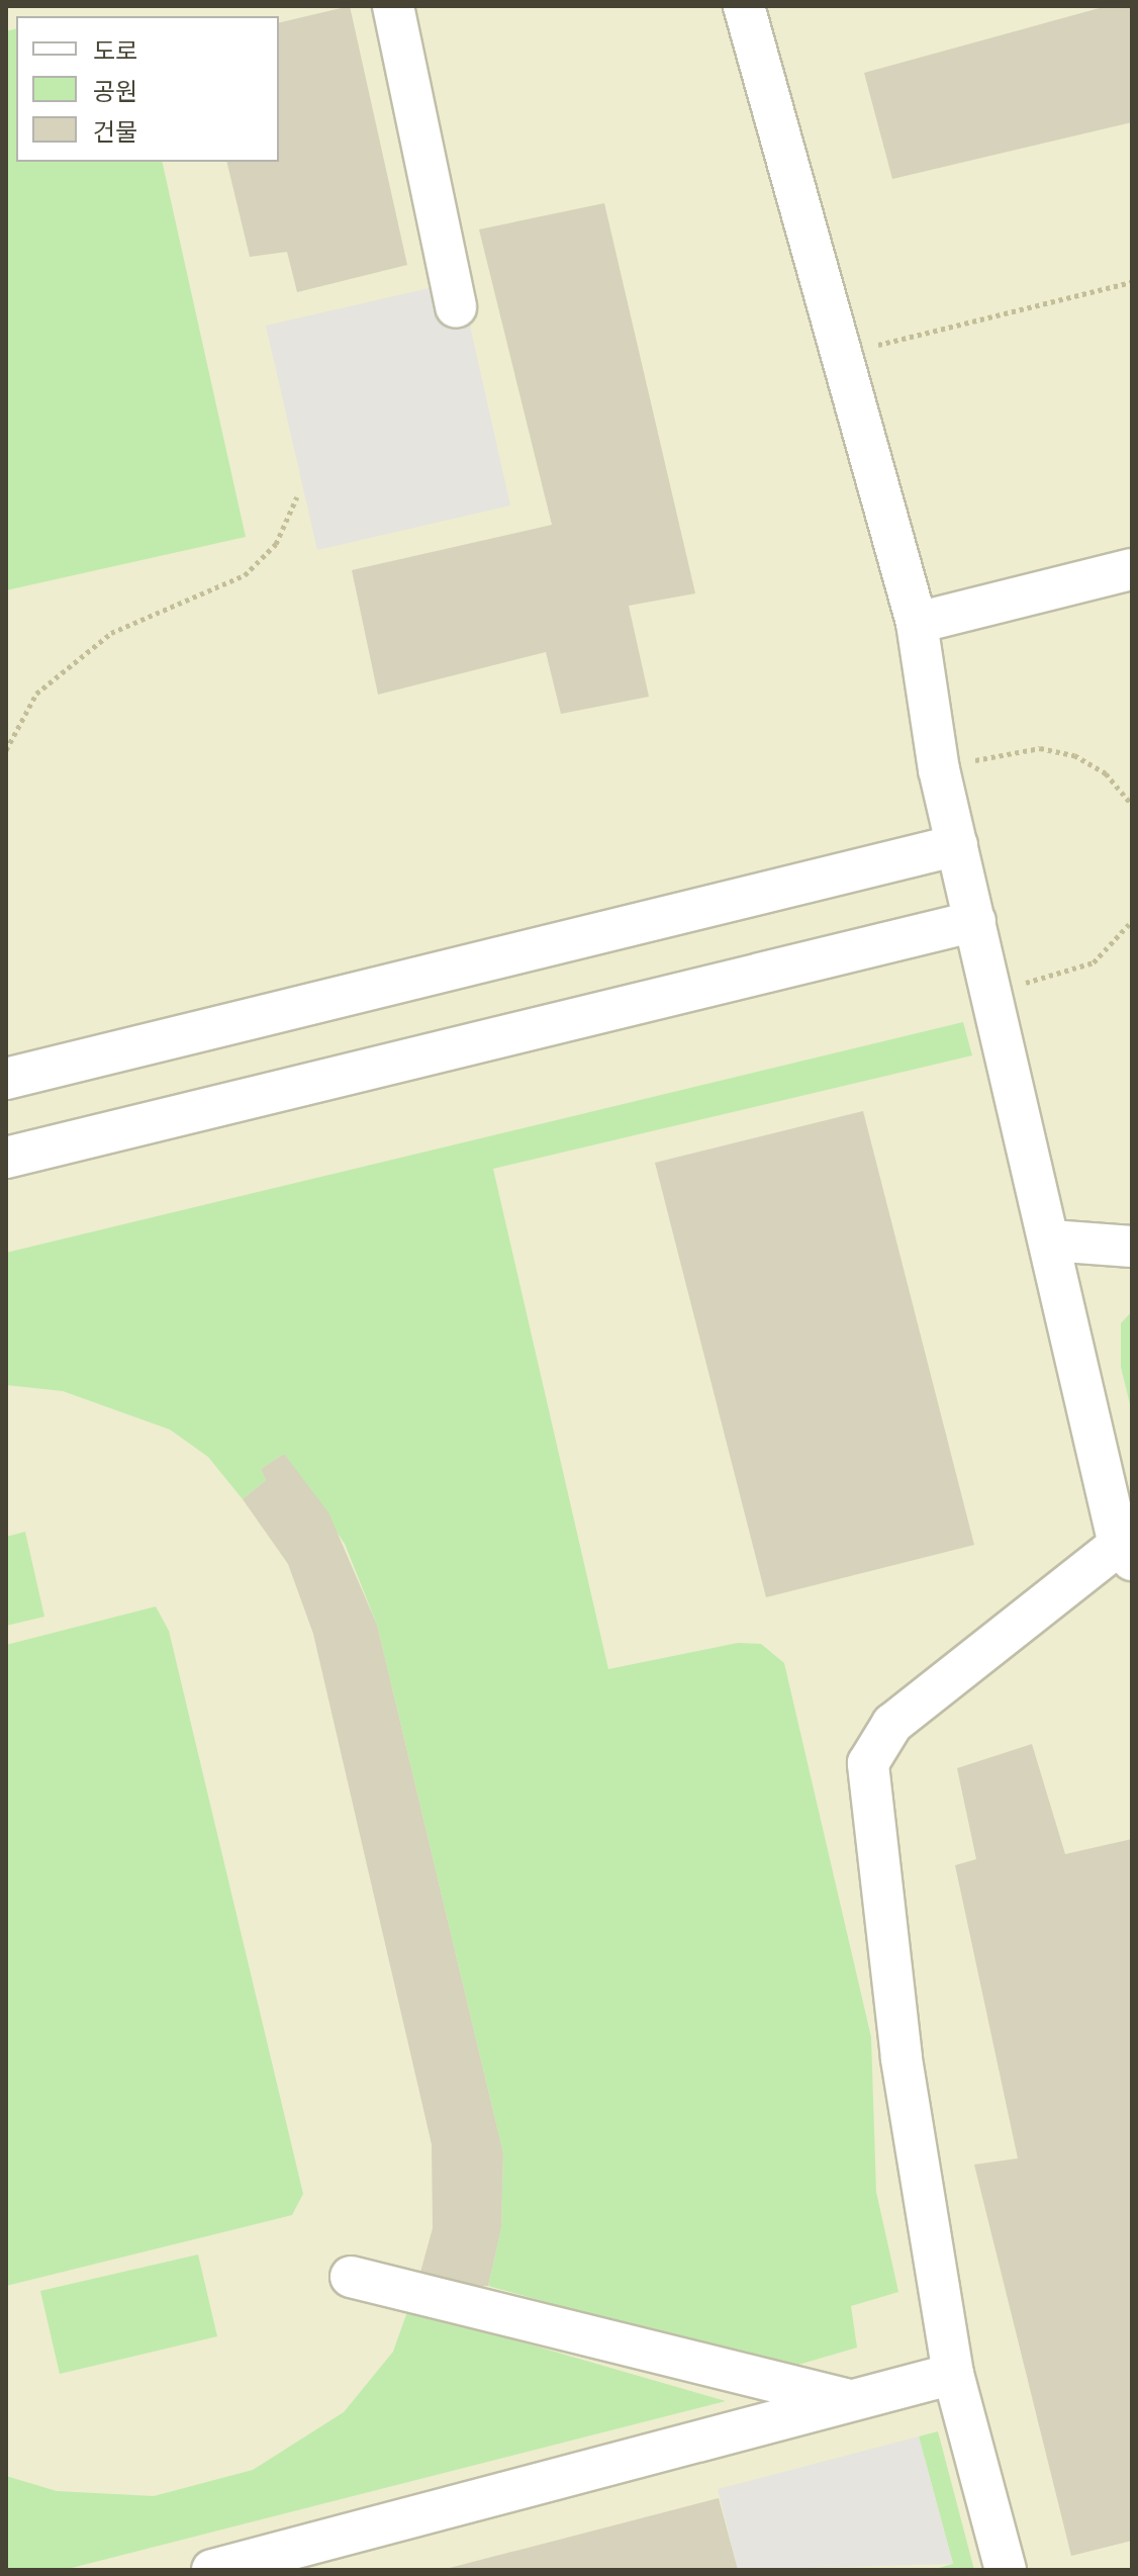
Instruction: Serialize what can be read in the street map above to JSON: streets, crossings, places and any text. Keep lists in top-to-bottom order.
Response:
{
  "legend": ["도로", "공원", "건물"]
}
